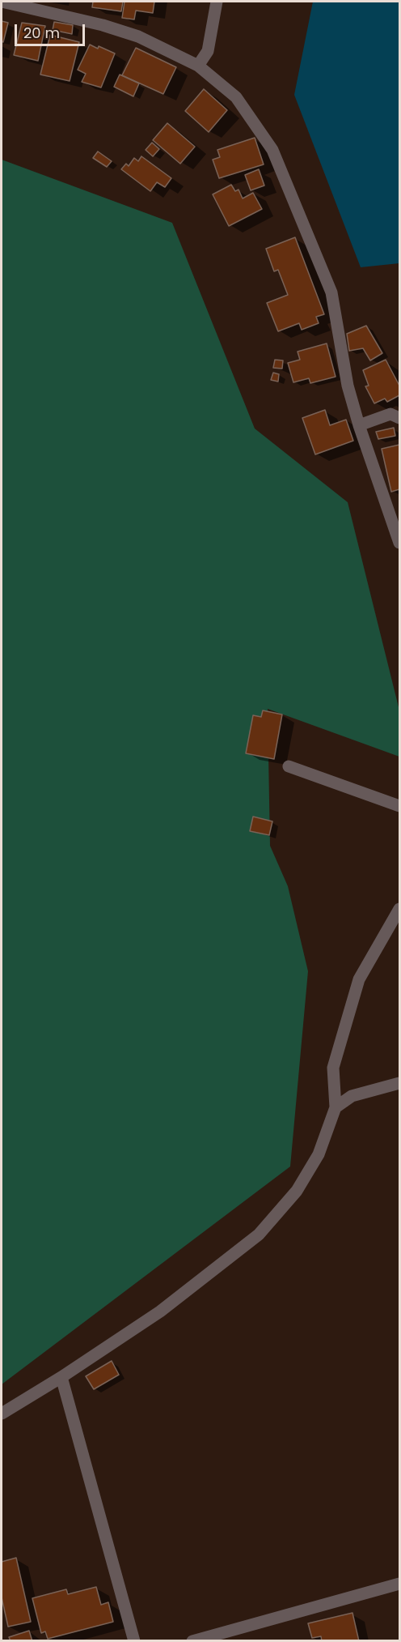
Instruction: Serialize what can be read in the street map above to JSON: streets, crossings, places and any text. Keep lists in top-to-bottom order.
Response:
{
  "scale_bar": "20 m"
}
